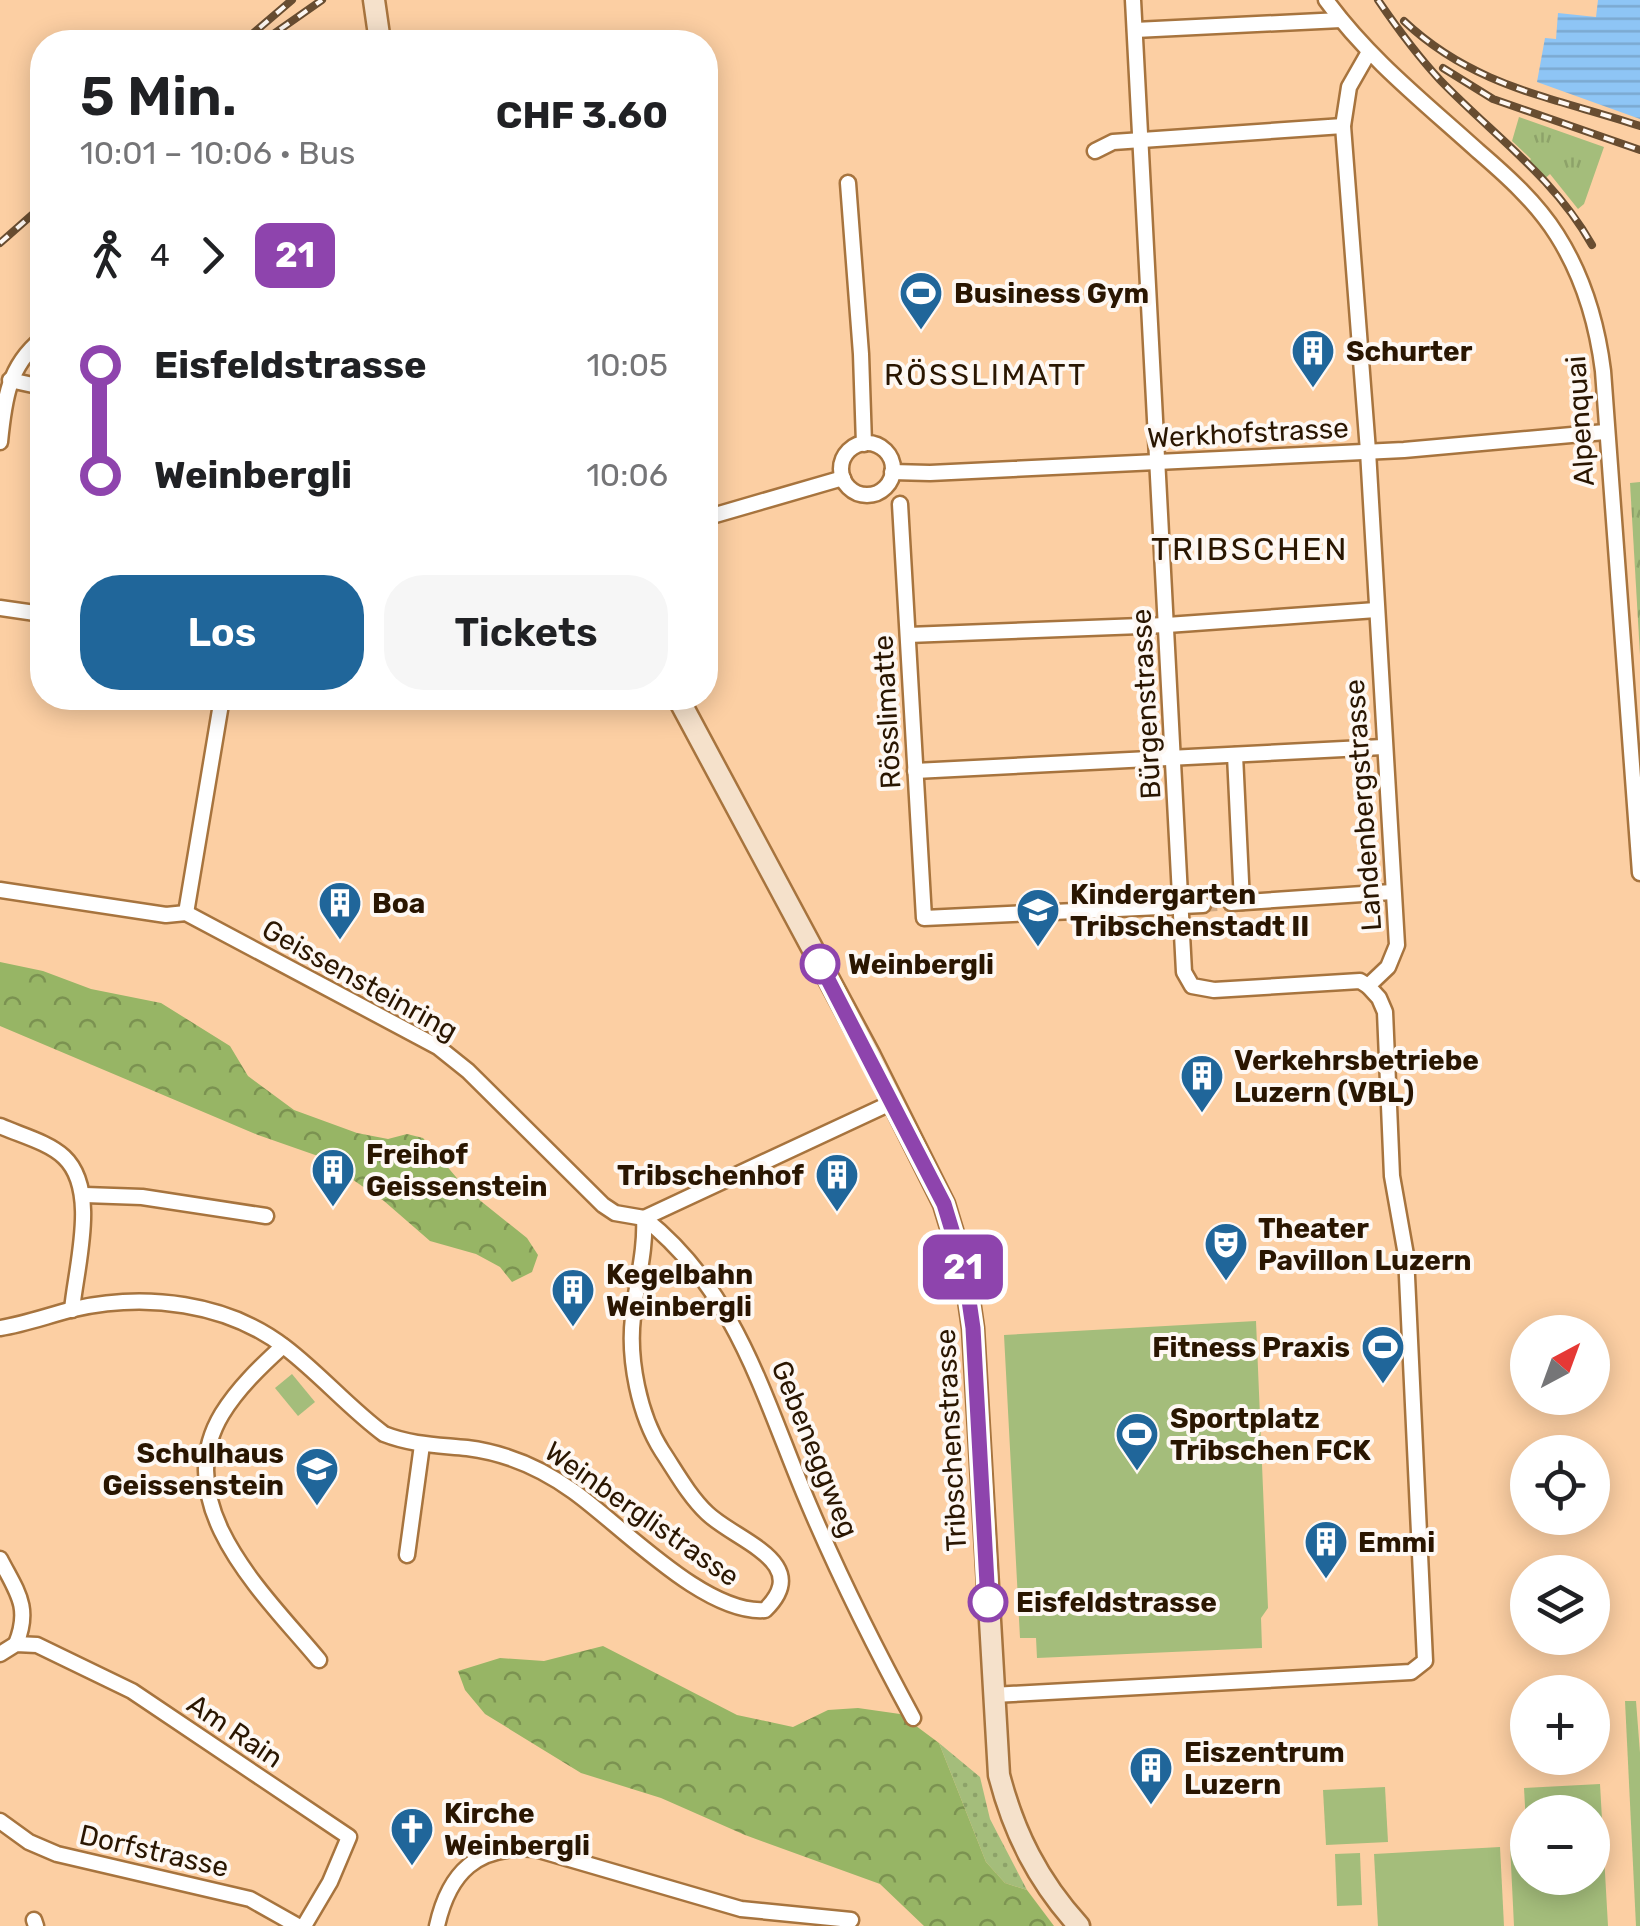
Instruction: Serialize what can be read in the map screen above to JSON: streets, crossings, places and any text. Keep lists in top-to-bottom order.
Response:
{
  "streets": {
    "street": [
      "Alpenquai",
      "Werkhofstrasse",
      "Bürgenstrasse",
      "Rösslimatte",
      "Landenbergstrasse",
      "Geissensteinring",
      "Tribschenstrasse",
      "Gebeneggweg",
      "Weinberglistrasse",
      "Am Rain",
      "Dorfstrasse"
    ]
  },
  "crossings": [
    ["Alpenquai", "Werkhofstrasse"],
    ["Alpenquai", "Landenbergstrasse"],
    ["Werkhofstrasse", "Bürgenstrasse"],
    ["Werkhofstrasse", "Landenbergstrasse"],
    ["Bürgenstrasse", "Rösslimatte"],
    ["Bürgenstrasse", "Landenbergstrasse"],
    ["Geissensteinring", "Gebeneggweg"],
    ["Geissensteinring", "Weinberglistrasse"],
    ["Gebeneggweg", "Weinberglistrasse"],
    ["Am Rain", "Dorfstrasse"]
  ],
  "districts": ["RÖSSLIMATT", "TRIBSCHEN"],
  "places": {
    "sports": ["Business Gym", "Fitness Praxis", "Sportplatz Tribschen FCK"],
    "building": [
      "Schurter",
      "Boa",
      "Verkehrsbetriebe Luzern (VBL)",
      "Freihof Geissenstein",
      "Tribschenhof",
      "Kegelbahn Weinbergli",
      "Emmi",
      "Eiszentrum Luzern"
    ],
    "school or university": ["Kindergarten Tribschenstadt II", "Schulhaus Geissenstein"],
    "other": ["Weinbergli", "Eisfeldstrasse"],
    "theatre": ["Theater Pavillon Luzern"],
    "church": ["Kirche Weinbergli"]
  },
  "lines": ["bus line 21"],
  "north": "top right",
  "page": {
    "on_map": "21",
    "heading": ["5 Min.", "10:01 – 10:06 · Bus", "CHF 3.60"],
    "legs": ["4", "21"],
    "list": [
      {
        "name": "Eisfeldstrasse",
        "value": "10:05"
      },
      {
        "name": "Weinbergli",
        "value": "10:06"
      }
    ],
    "buttons": ["Los", "Tickets"],
    "map_buttons": ["+", "−"]
  }
}
